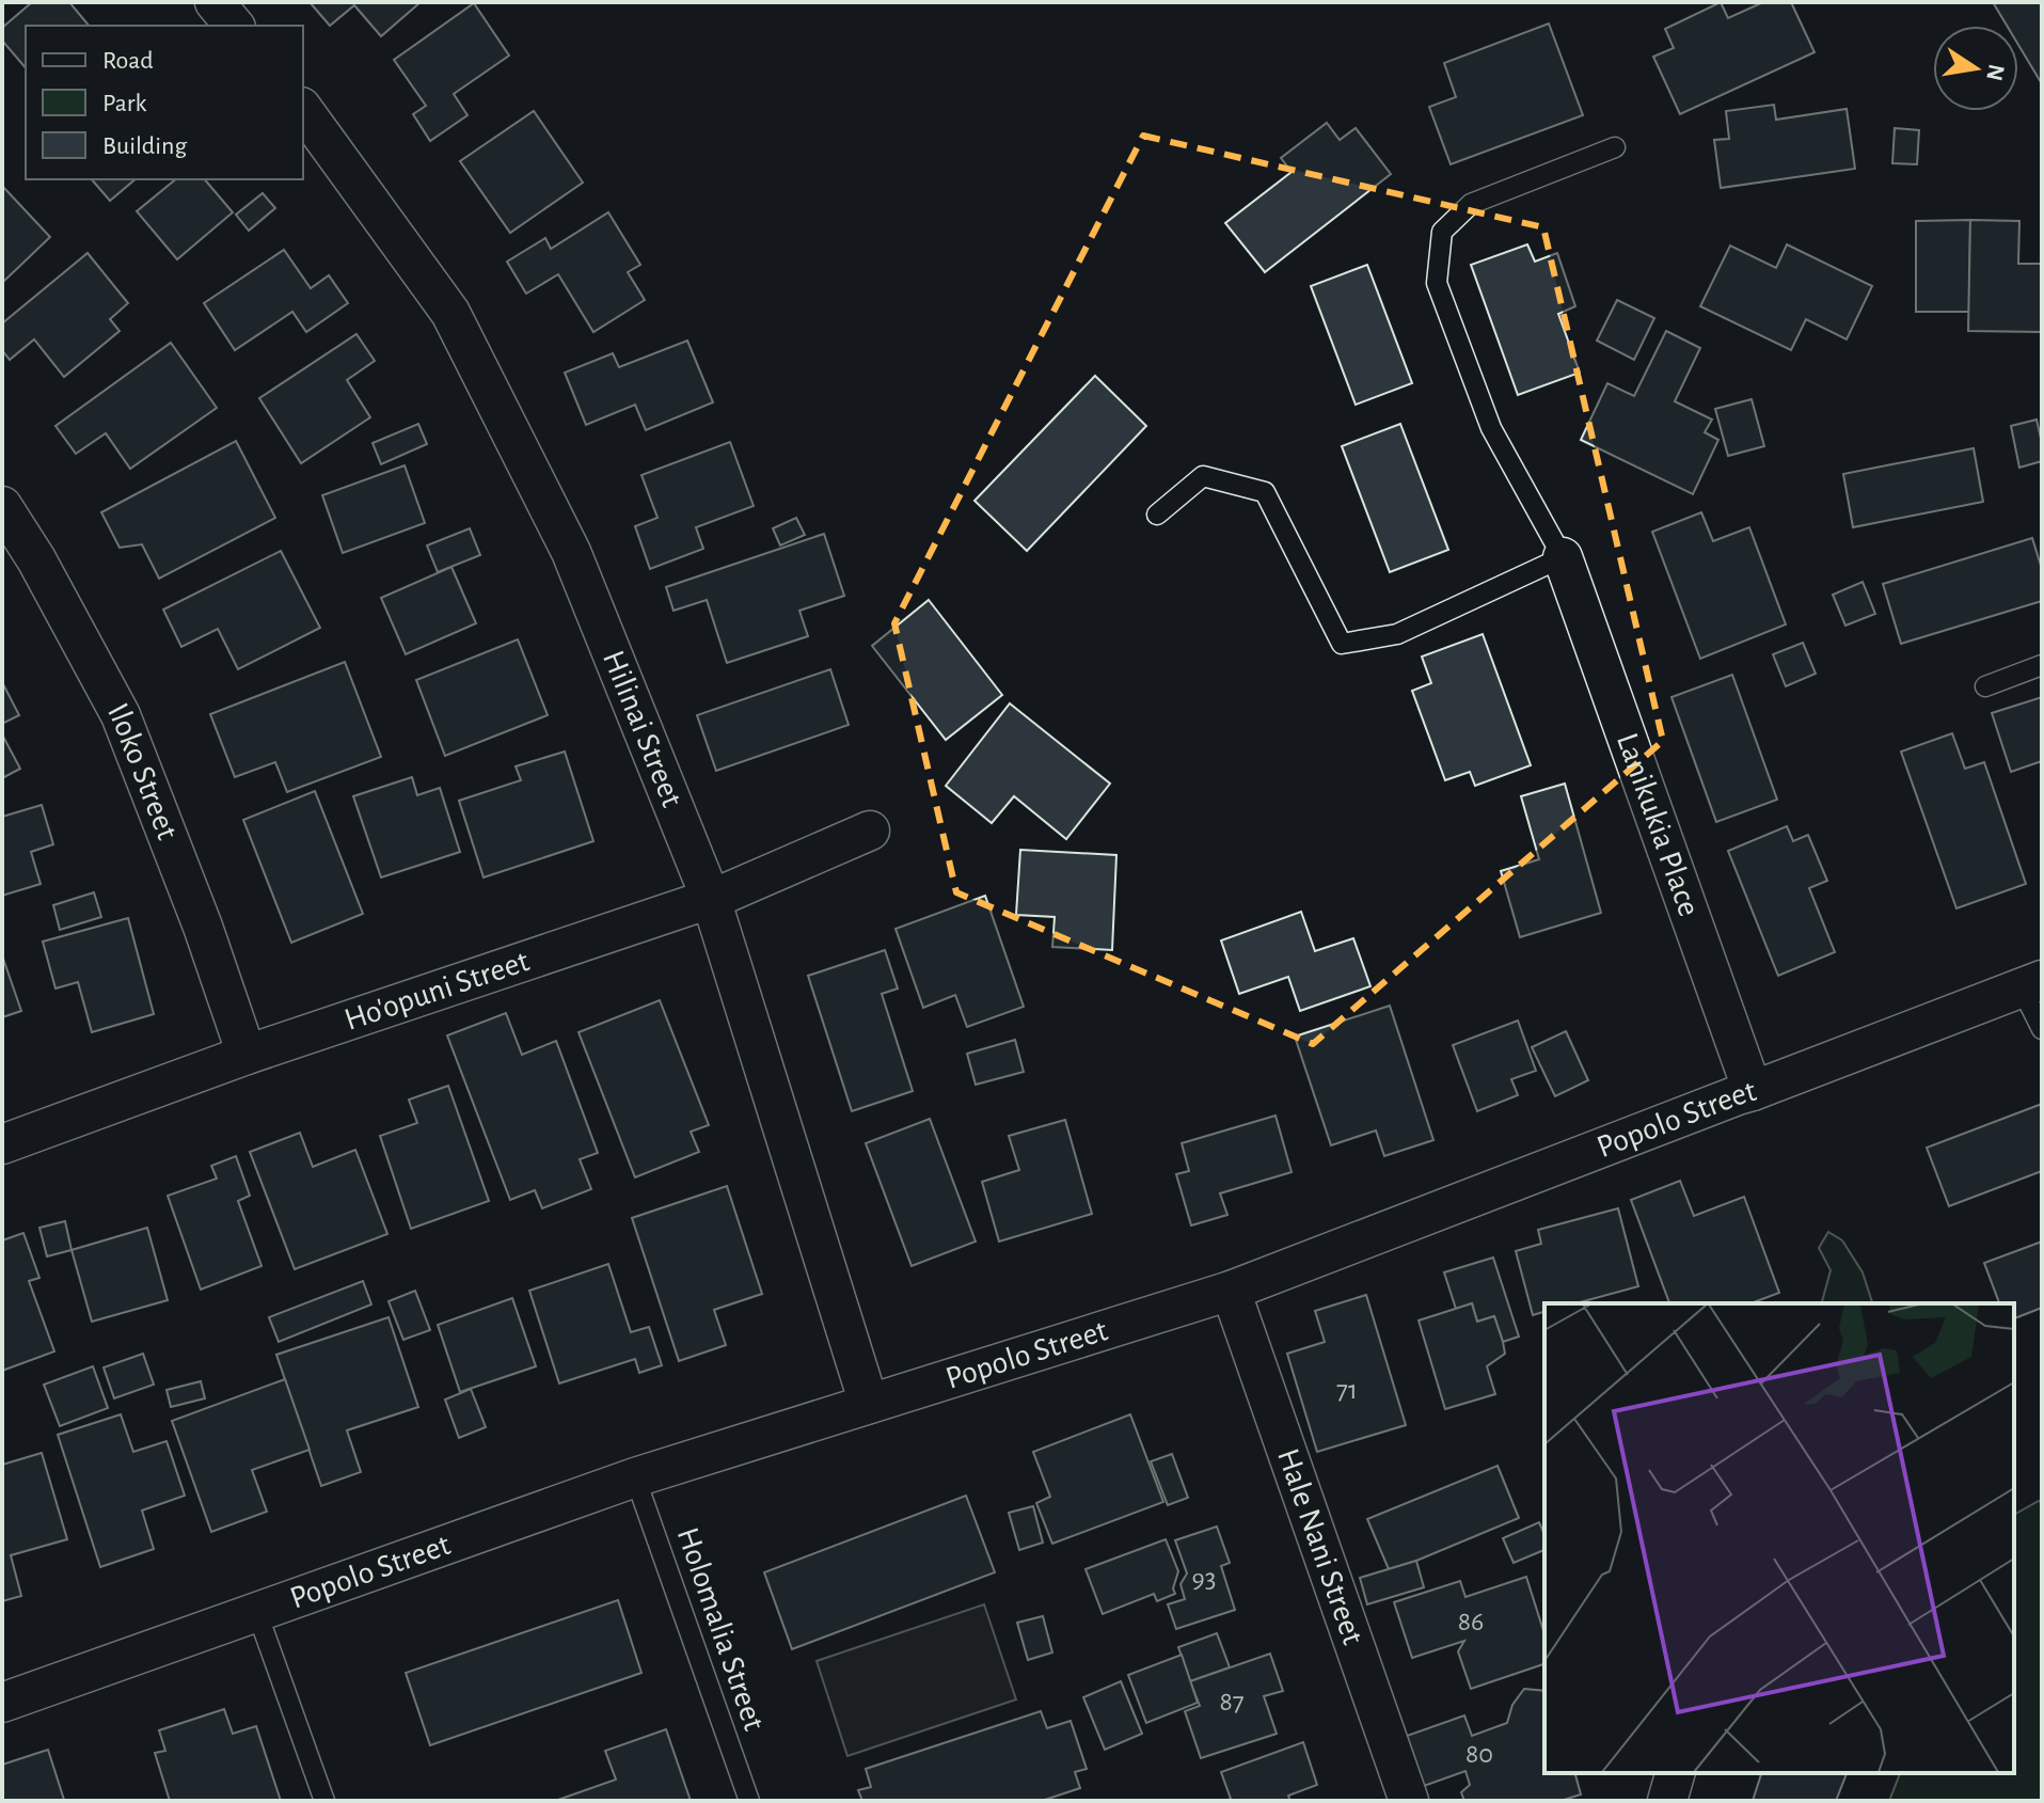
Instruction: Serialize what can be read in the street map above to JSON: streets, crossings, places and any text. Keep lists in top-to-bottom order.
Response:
{
  "streets": {
    "street": [
      "Hilinai Street",
      "Iloko Street",
      "Lanikukia Place",
      "Ho'opuni Street",
      "Popolo Street",
      "Hale Nani Street"
    ],
    "lane": ["Holomalia Street"]
  },
  "crossings": [
    ["Hilinai Street", "Ho'opuni Street"],
    ["Hilinai Street", "Popolo Street"],
    ["Iloko Street", "Ho'opuni Street"],
    ["Lanikukia Place", "Popolo Street"],
    ["Popolo Street", "Hale Nani Street"],
    ["Popolo Street", "Holomalia Street"]
  ],
  "house_numbers": [
    "71",
    "93",
    "86",
    "87",
    "80"
  ],
  "legend": ["Road", "Park", "Building"],
  "north": "right"
}
